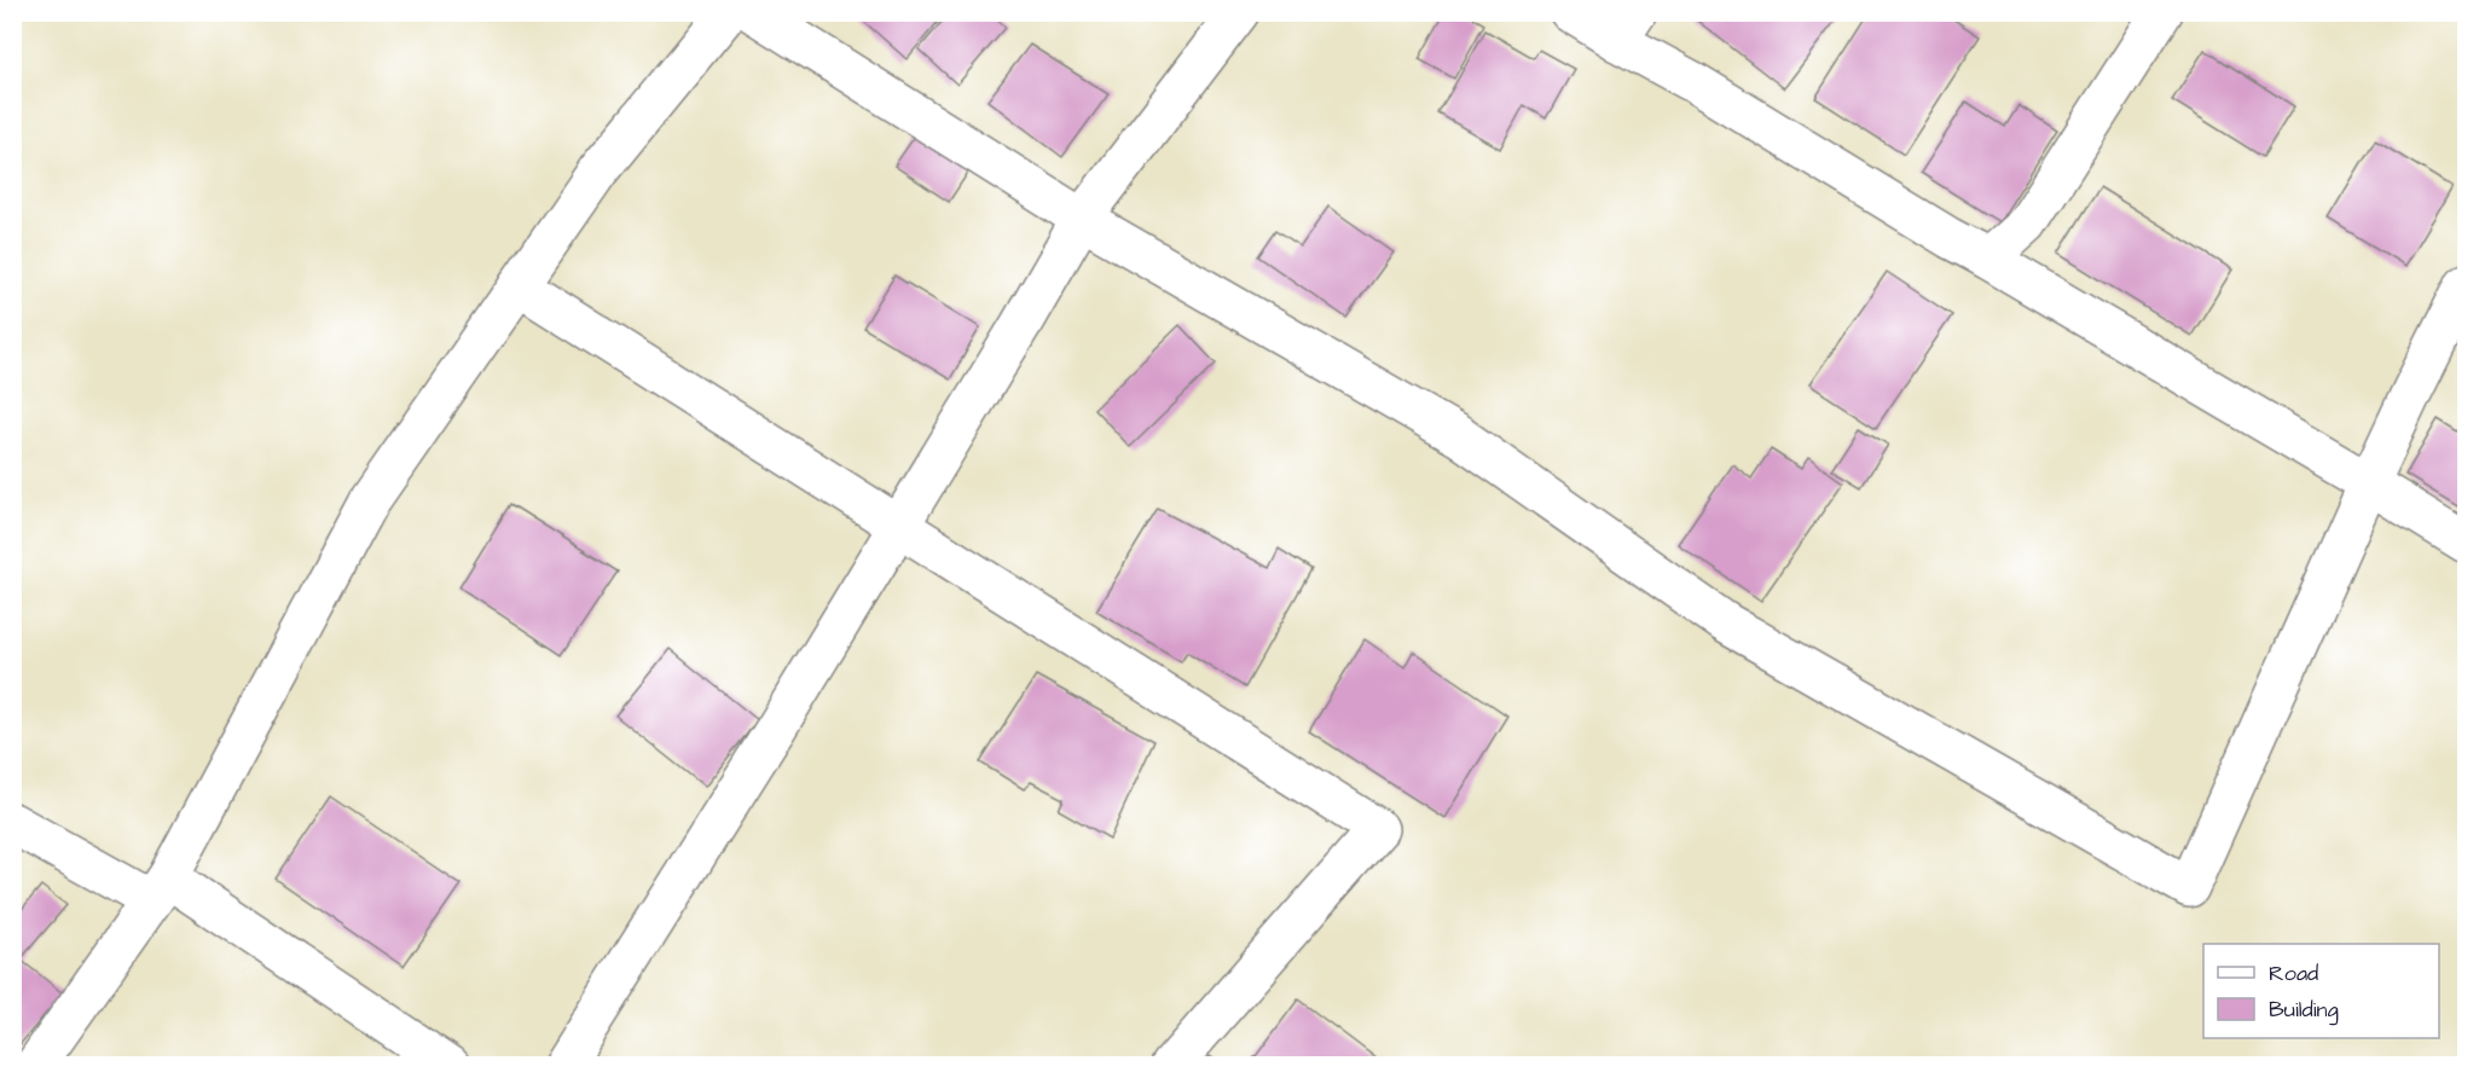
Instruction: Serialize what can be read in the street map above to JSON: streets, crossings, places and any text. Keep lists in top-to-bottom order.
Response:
{
  "legend": ["Road", "Building"]
}
